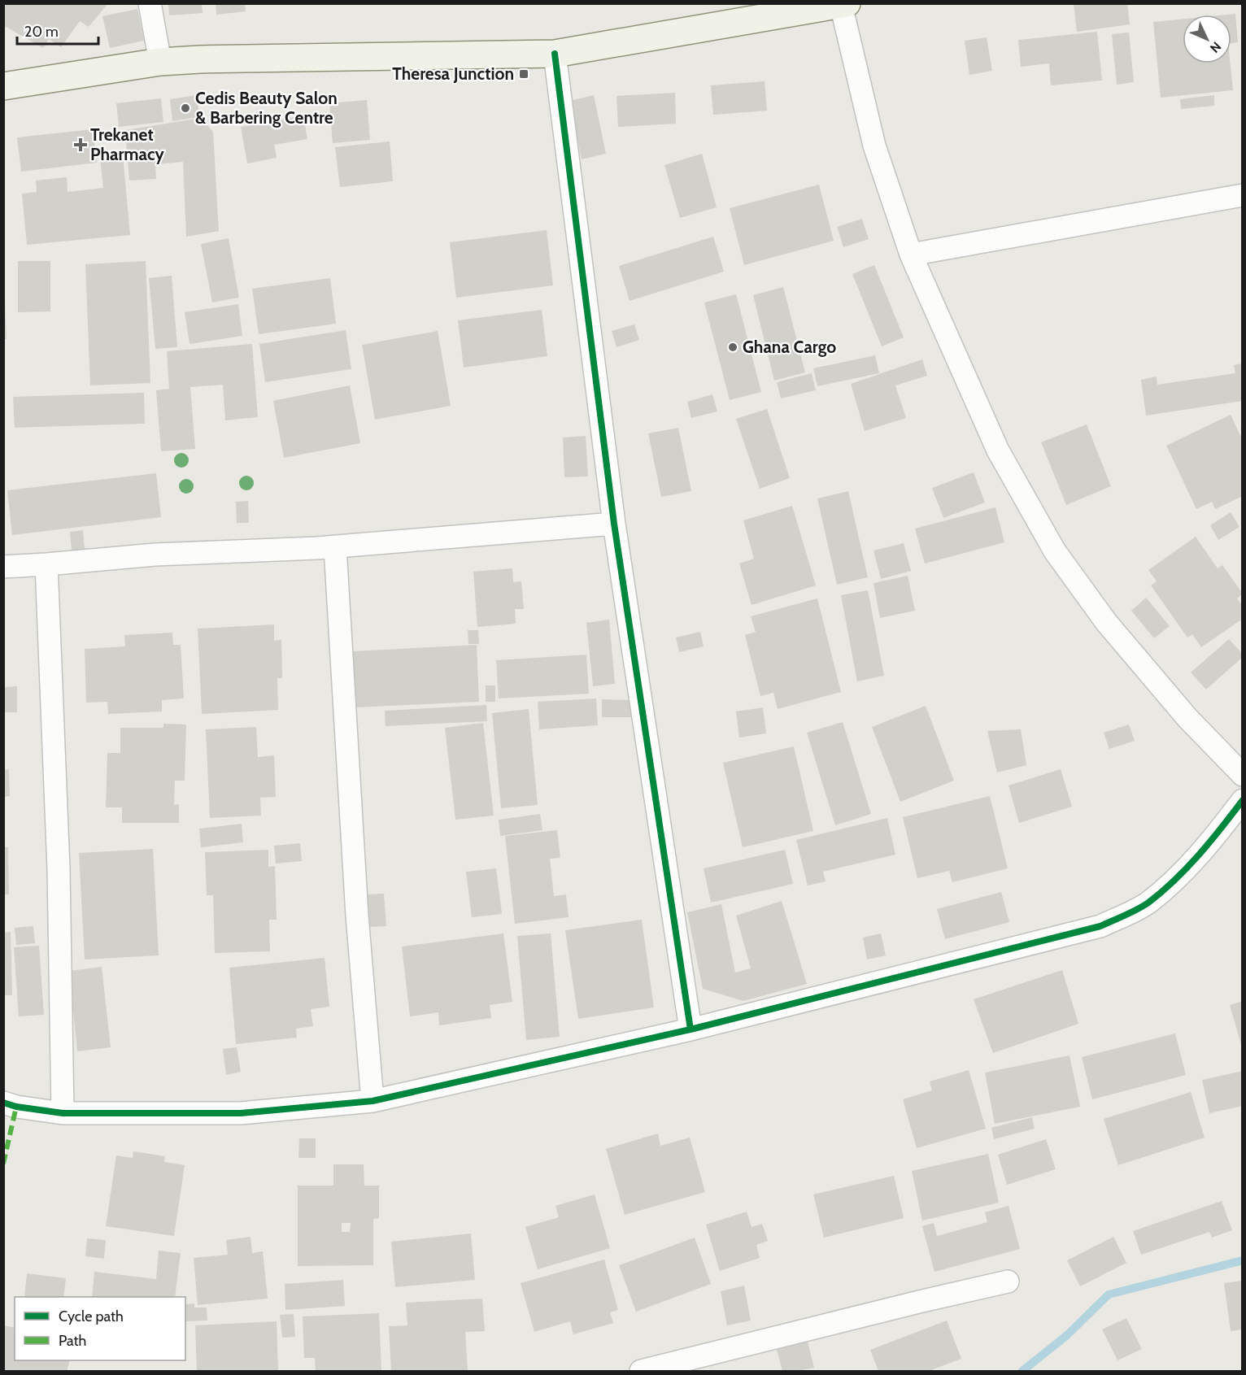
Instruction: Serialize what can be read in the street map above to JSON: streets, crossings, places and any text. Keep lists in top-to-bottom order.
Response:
{
  "places": {
    "transit": ["Theresa Junction"],
    "other": ["Cedis Beauty Salon & Barbering Centre", "Ghana Cargo"],
    "health": ["Trekanet Pharmacy"]
  },
  "legend": ["Cycle path", "Path"],
  "scale_bar": "20 m",
  "north": "bottom right"
}
